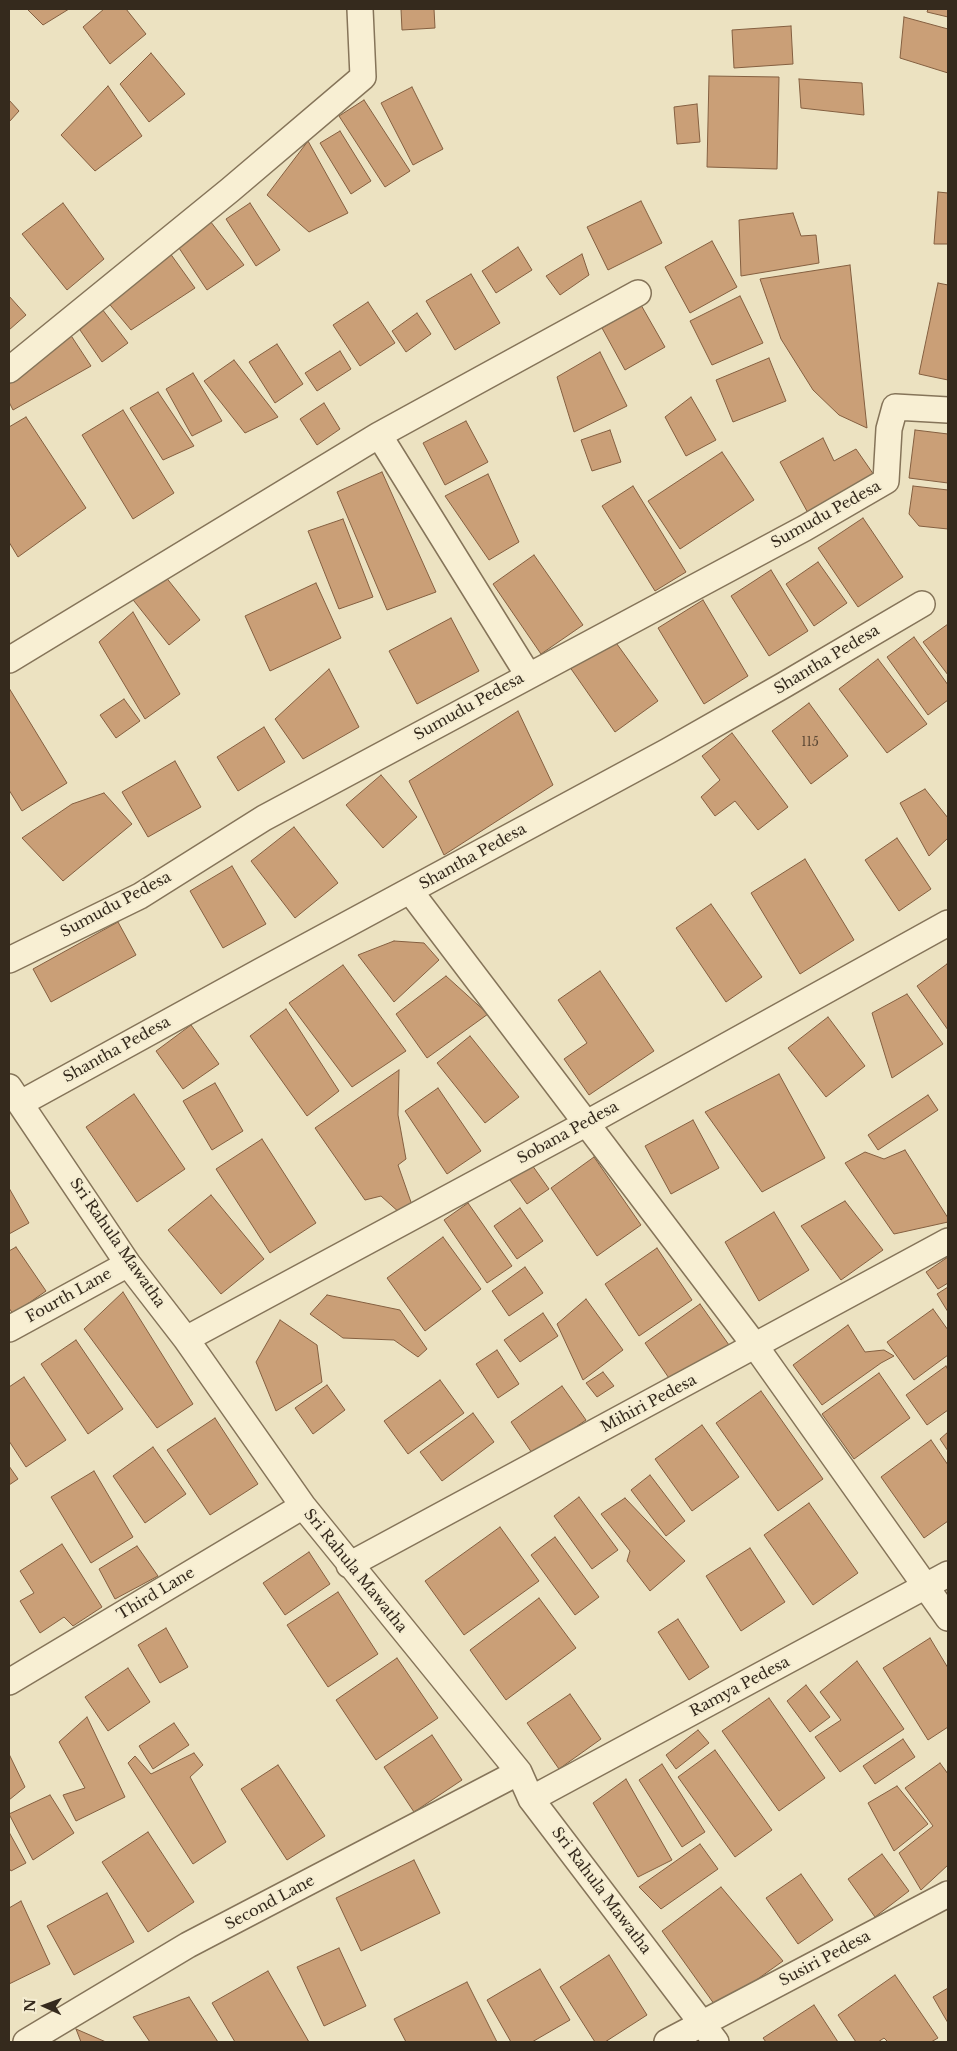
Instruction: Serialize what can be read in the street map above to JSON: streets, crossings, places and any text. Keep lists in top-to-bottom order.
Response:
{
  "streets": {
    "street": [
      "Sumudu Pedesa",
      "Shantha Pedesa",
      "Sobana Pedesa",
      "Sri Rahula Mawatha",
      "Fourth Lane",
      "Mihiri Pedesa",
      "Third Lane",
      "Ramya Pedesa",
      "Second Lane",
      "Susiri Pedesa"
    ]
  },
  "crossings": [
    ["Shantha Pedesa", "Sri Rahula Mawatha"],
    ["Sobana Pedesa", "Sri Rahula Mawatha"],
    ["Sri Rahula Mawatha", "Fourth Lane"],
    ["Sri Rahula Mawatha", "Mihiri Pedesa"],
    ["Sri Rahula Mawatha", "Third Lane"],
    ["Sri Rahula Mawatha", "Ramya Pedesa"],
    ["Sri Rahula Mawatha", "Second Lane"],
    ["Sri Rahula Mawatha", "Susiri Pedesa"]
  ],
  "house_numbers": ["115"],
  "north": "left"
}
